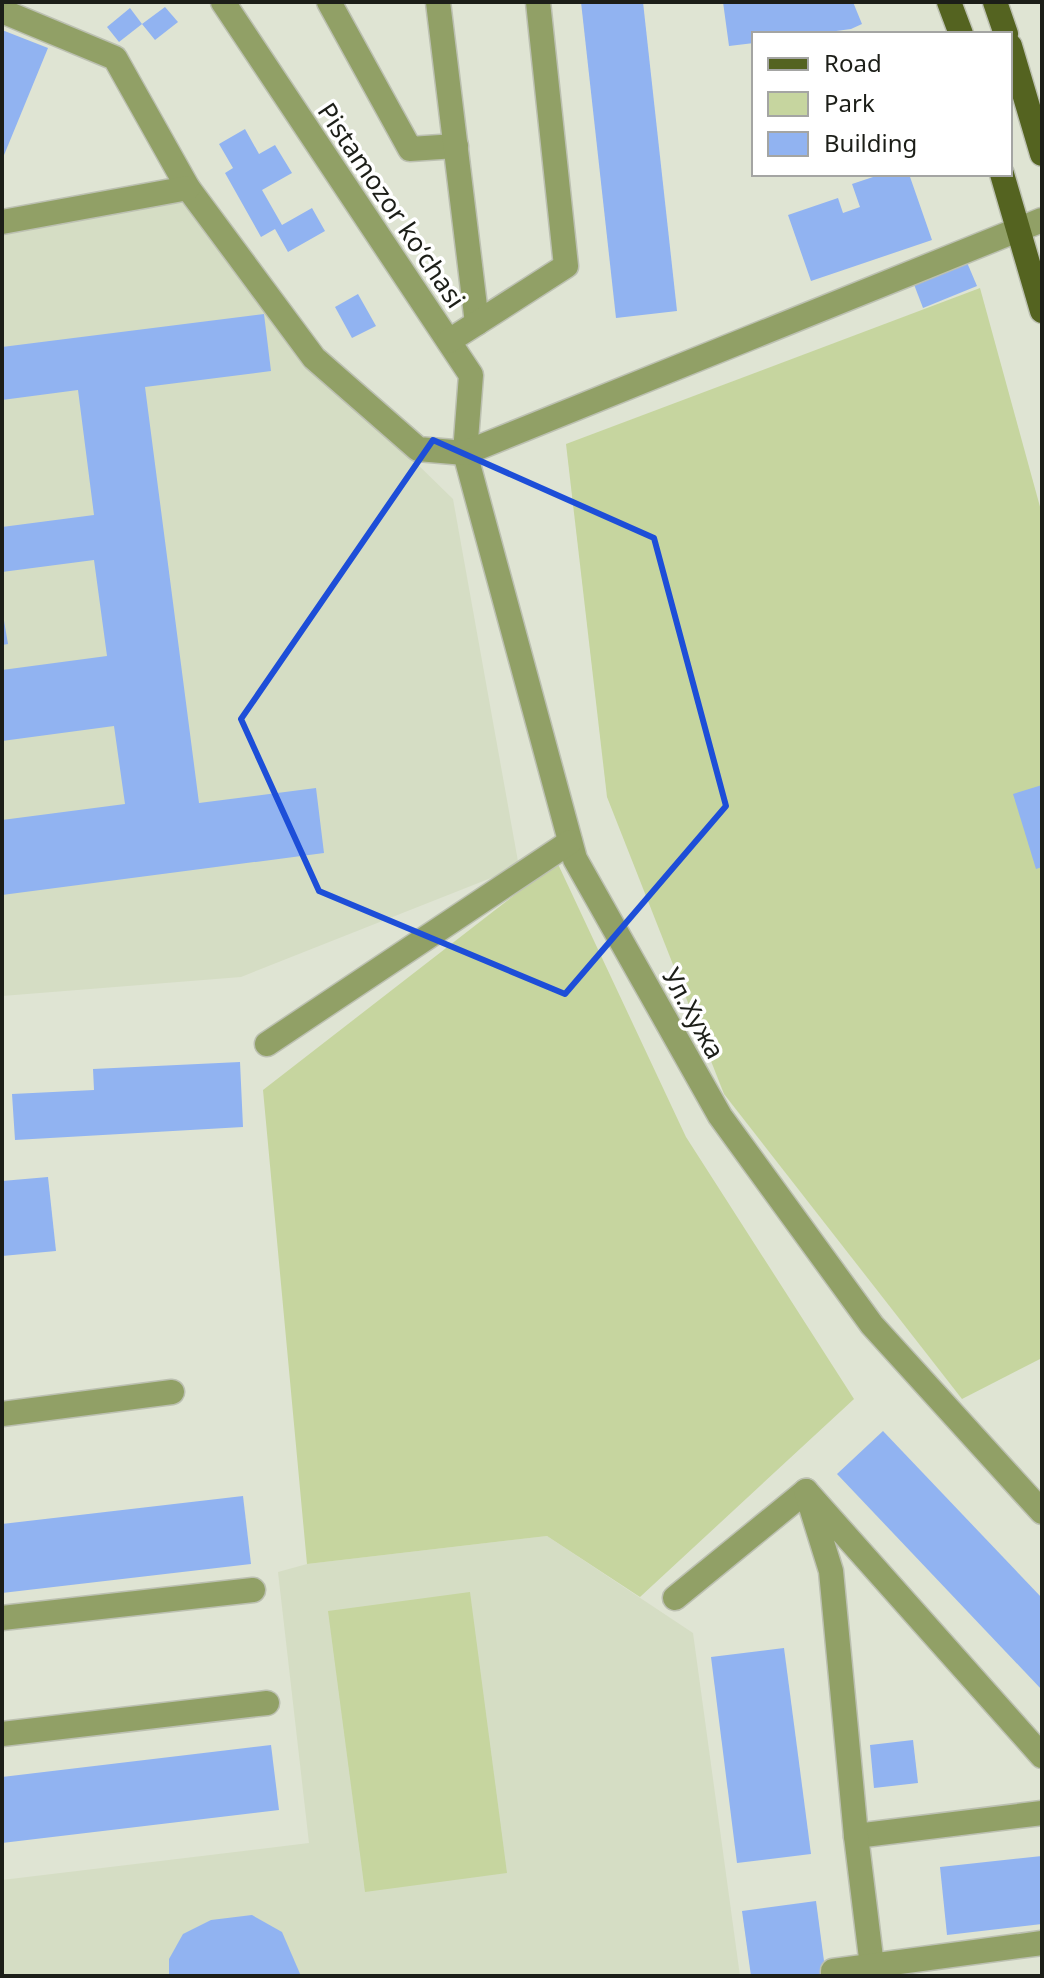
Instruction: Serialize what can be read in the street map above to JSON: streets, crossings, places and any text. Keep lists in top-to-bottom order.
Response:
{
  "streets": {
    "street": ["Pistamozor koʻchasi", "Ул.Хужа"]
  },
  "crossings": [
    ["Pistamozor koʻchasi", "Ул.Хужа"]
  ],
  "legend": ["Road", "Park", "Building"]
}
